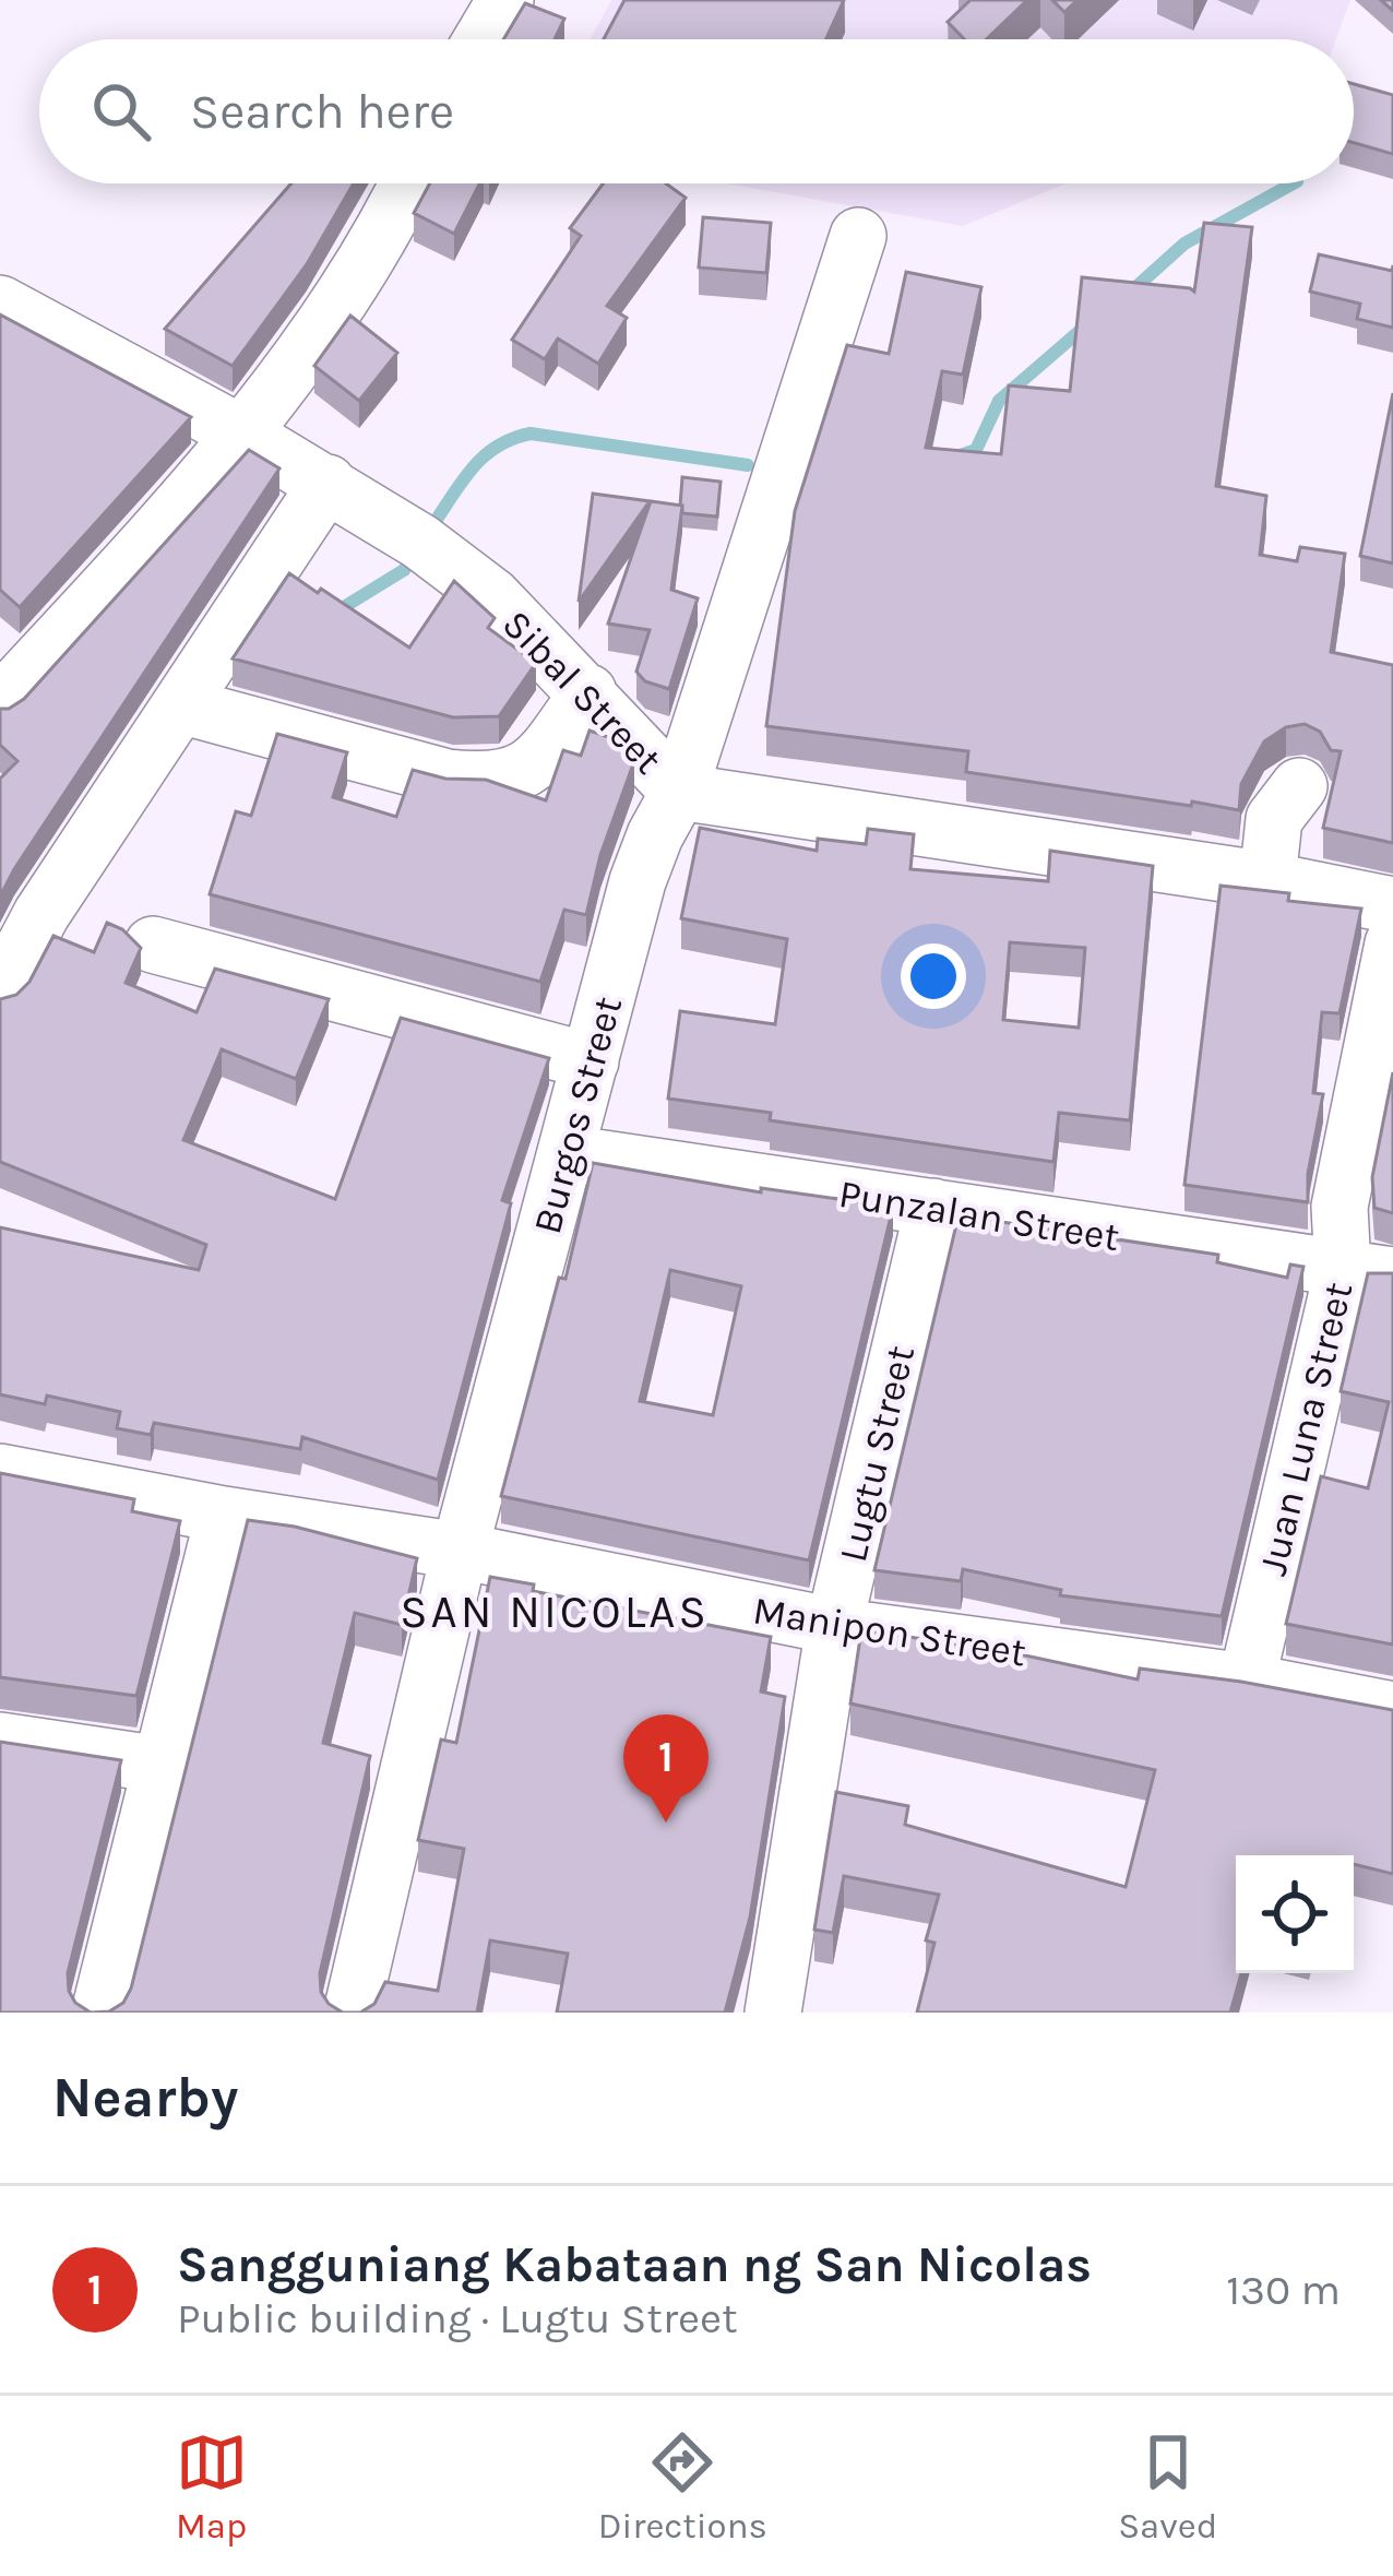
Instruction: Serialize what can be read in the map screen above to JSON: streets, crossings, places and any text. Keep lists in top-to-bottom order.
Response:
{
  "streets": {
    "street": [
      "Sibal Street",
      "Burgos Street",
      "Punzalan Street",
      "Juan Luna Street",
      "Lugtu Street",
      "Manipon Street"
    ]
  },
  "crossings": [
    ["Sibal Street", "Burgos Street"],
    ["Burgos Street", "Punzalan Street"],
    ["Burgos Street", "Manipon Street"],
    ["Punzalan Street", "Juan Luna Street"],
    ["Punzalan Street", "Lugtu Street"],
    ["Juan Luna Street", "Manipon Street"],
    ["Lugtu Street", "Manipon Street"]
  ],
  "districts": ["SAN NICOLAS"],
  "page": {
    "search": "Search here",
    "pins": "1",
    "heading": "Nearby",
    "list": [
      {
        "mark": "1",
        "name": "Sangguniang Kabataan ng San Nicolas",
        "note": "Public building · Lugtu Street",
        "value": "130 m"
      }
    ],
    "nav": ["Map", "Directions", "Saved"]
  }
}
